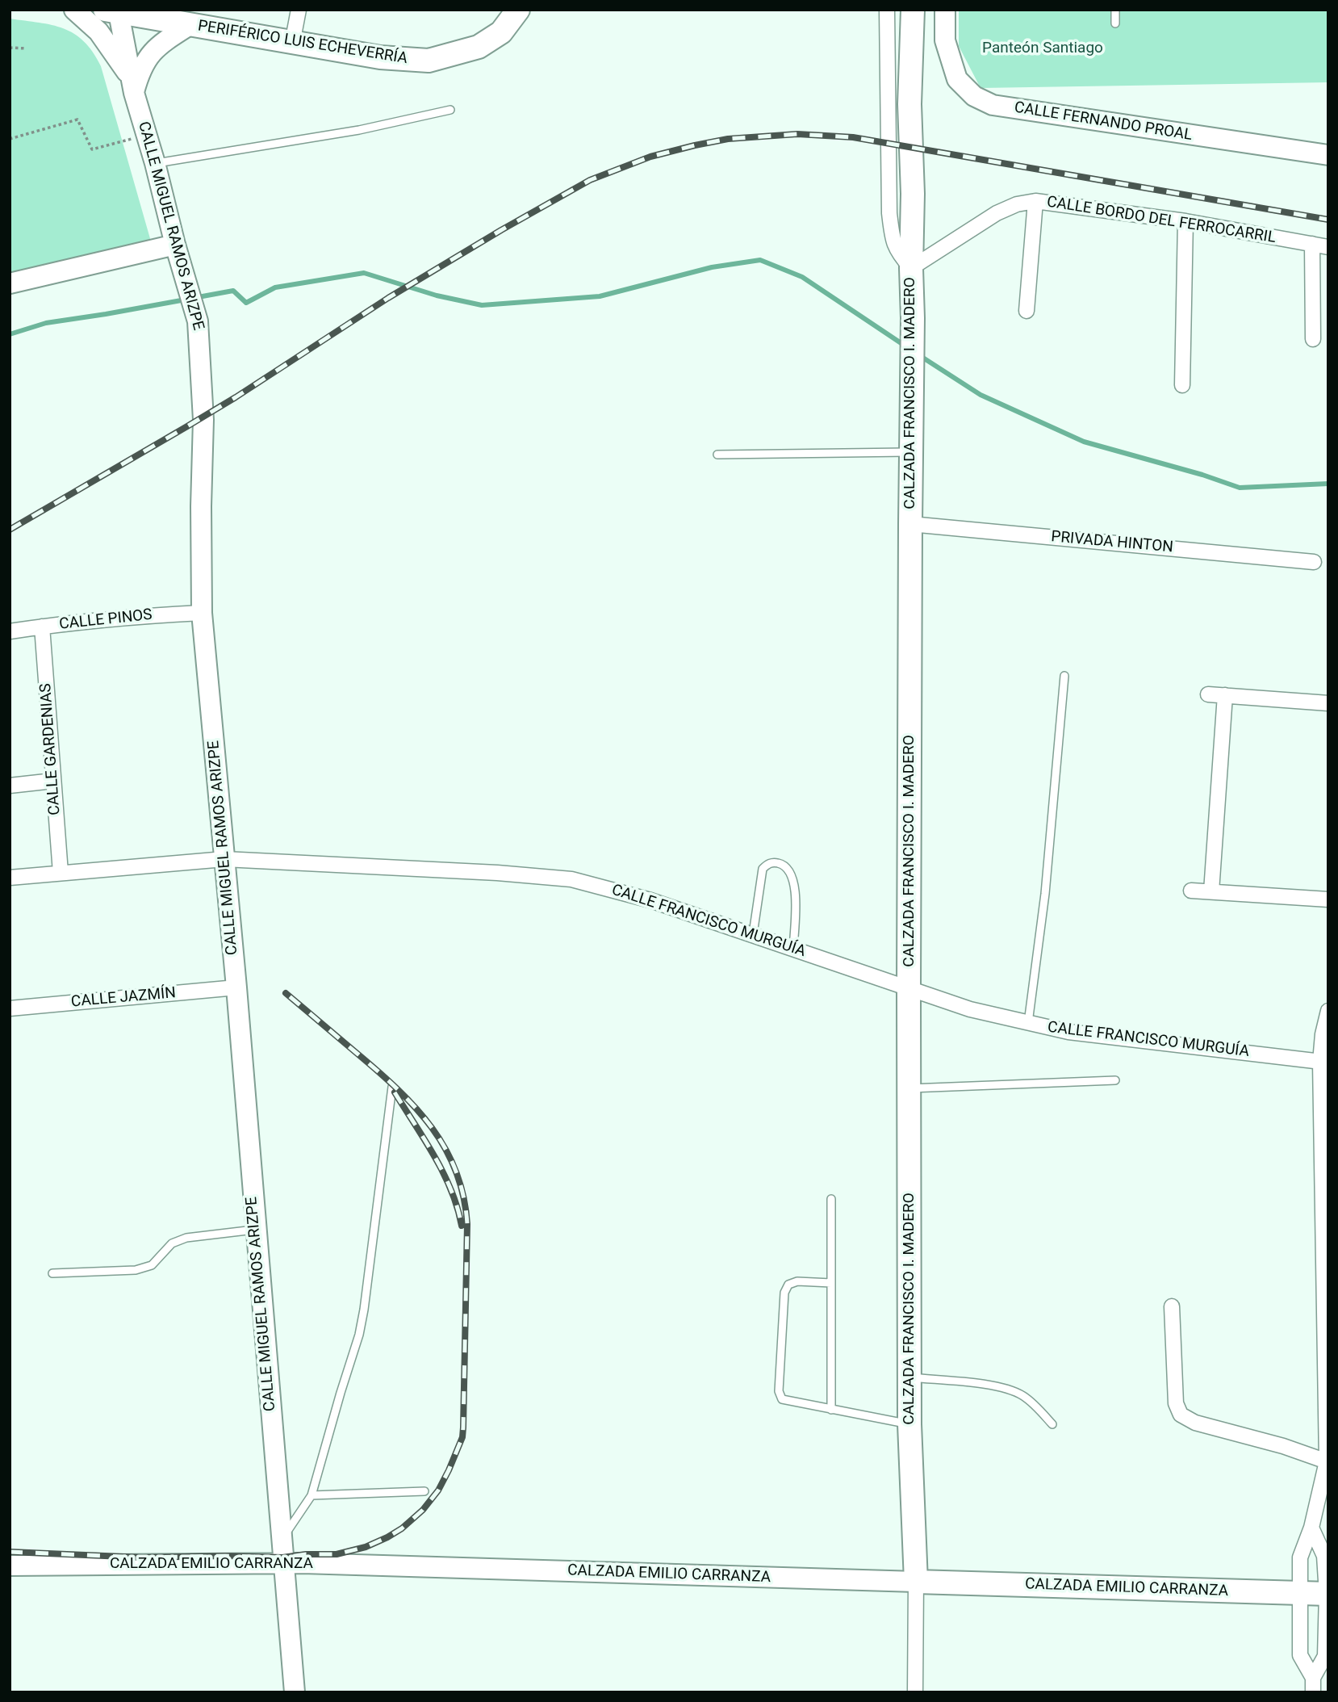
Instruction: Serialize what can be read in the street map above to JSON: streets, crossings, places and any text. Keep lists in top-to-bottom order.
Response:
{
  "streets": {
    "main road": [
      "PERIFÉRICO LUIS ECHEVERRÍA",
      "CALLE FERNANDO PROAL",
      "CALLE MIGUEL RAMOS ARIZPE",
      "CALZADA FRANCISCO I. MADERO",
      "CALZADA EMILIO CARRANZA"
    ],
    "street": [
      "CALLE BORDO DEL FERROCARRIL",
      "PRIVADA HINTON",
      "CALLE PINOS",
      "CALLE GARDENIAS",
      "CALLE FRANCISCO MURGUÍA",
      "CALLE JAZMÍN"
    ]
  },
  "crossings": [
    ["PERIFÉRICO LUIS ECHEVERRÍA", "CALLE MIGUEL RAMOS ARIZPE"],
    ["CALLE BORDO DEL FERROCARRIL", "CALZADA FRANCISCO I. MADERO"],
    ["CALLE MIGUEL RAMOS ARIZPE", "CALLE PINOS"],
    ["CALLE MIGUEL RAMOS ARIZPE", "CALLE FRANCISCO MURGUÍA"],
    ["CALLE MIGUEL RAMOS ARIZPE", "CALLE JAZMÍN"],
    ["CALLE MIGUEL RAMOS ARIZPE", "CALZADA EMILIO CARRANZA"],
    ["CALZADA FRANCISCO I. MADERO", "PRIVADA HINTON"],
    ["CALZADA FRANCISCO I. MADERO", "CALLE FRANCISCO MURGUÍA"],
    ["CALZADA FRANCISCO I. MADERO", "CALZADA EMILIO CARRANZA"],
    ["CALLE PINOS", "CALLE GARDENIAS"],
    ["CALLE GARDENIAS", "CALLE FRANCISCO MURGUÍA"]
  ],
  "parks": ["Panteón Santiago"]
}
